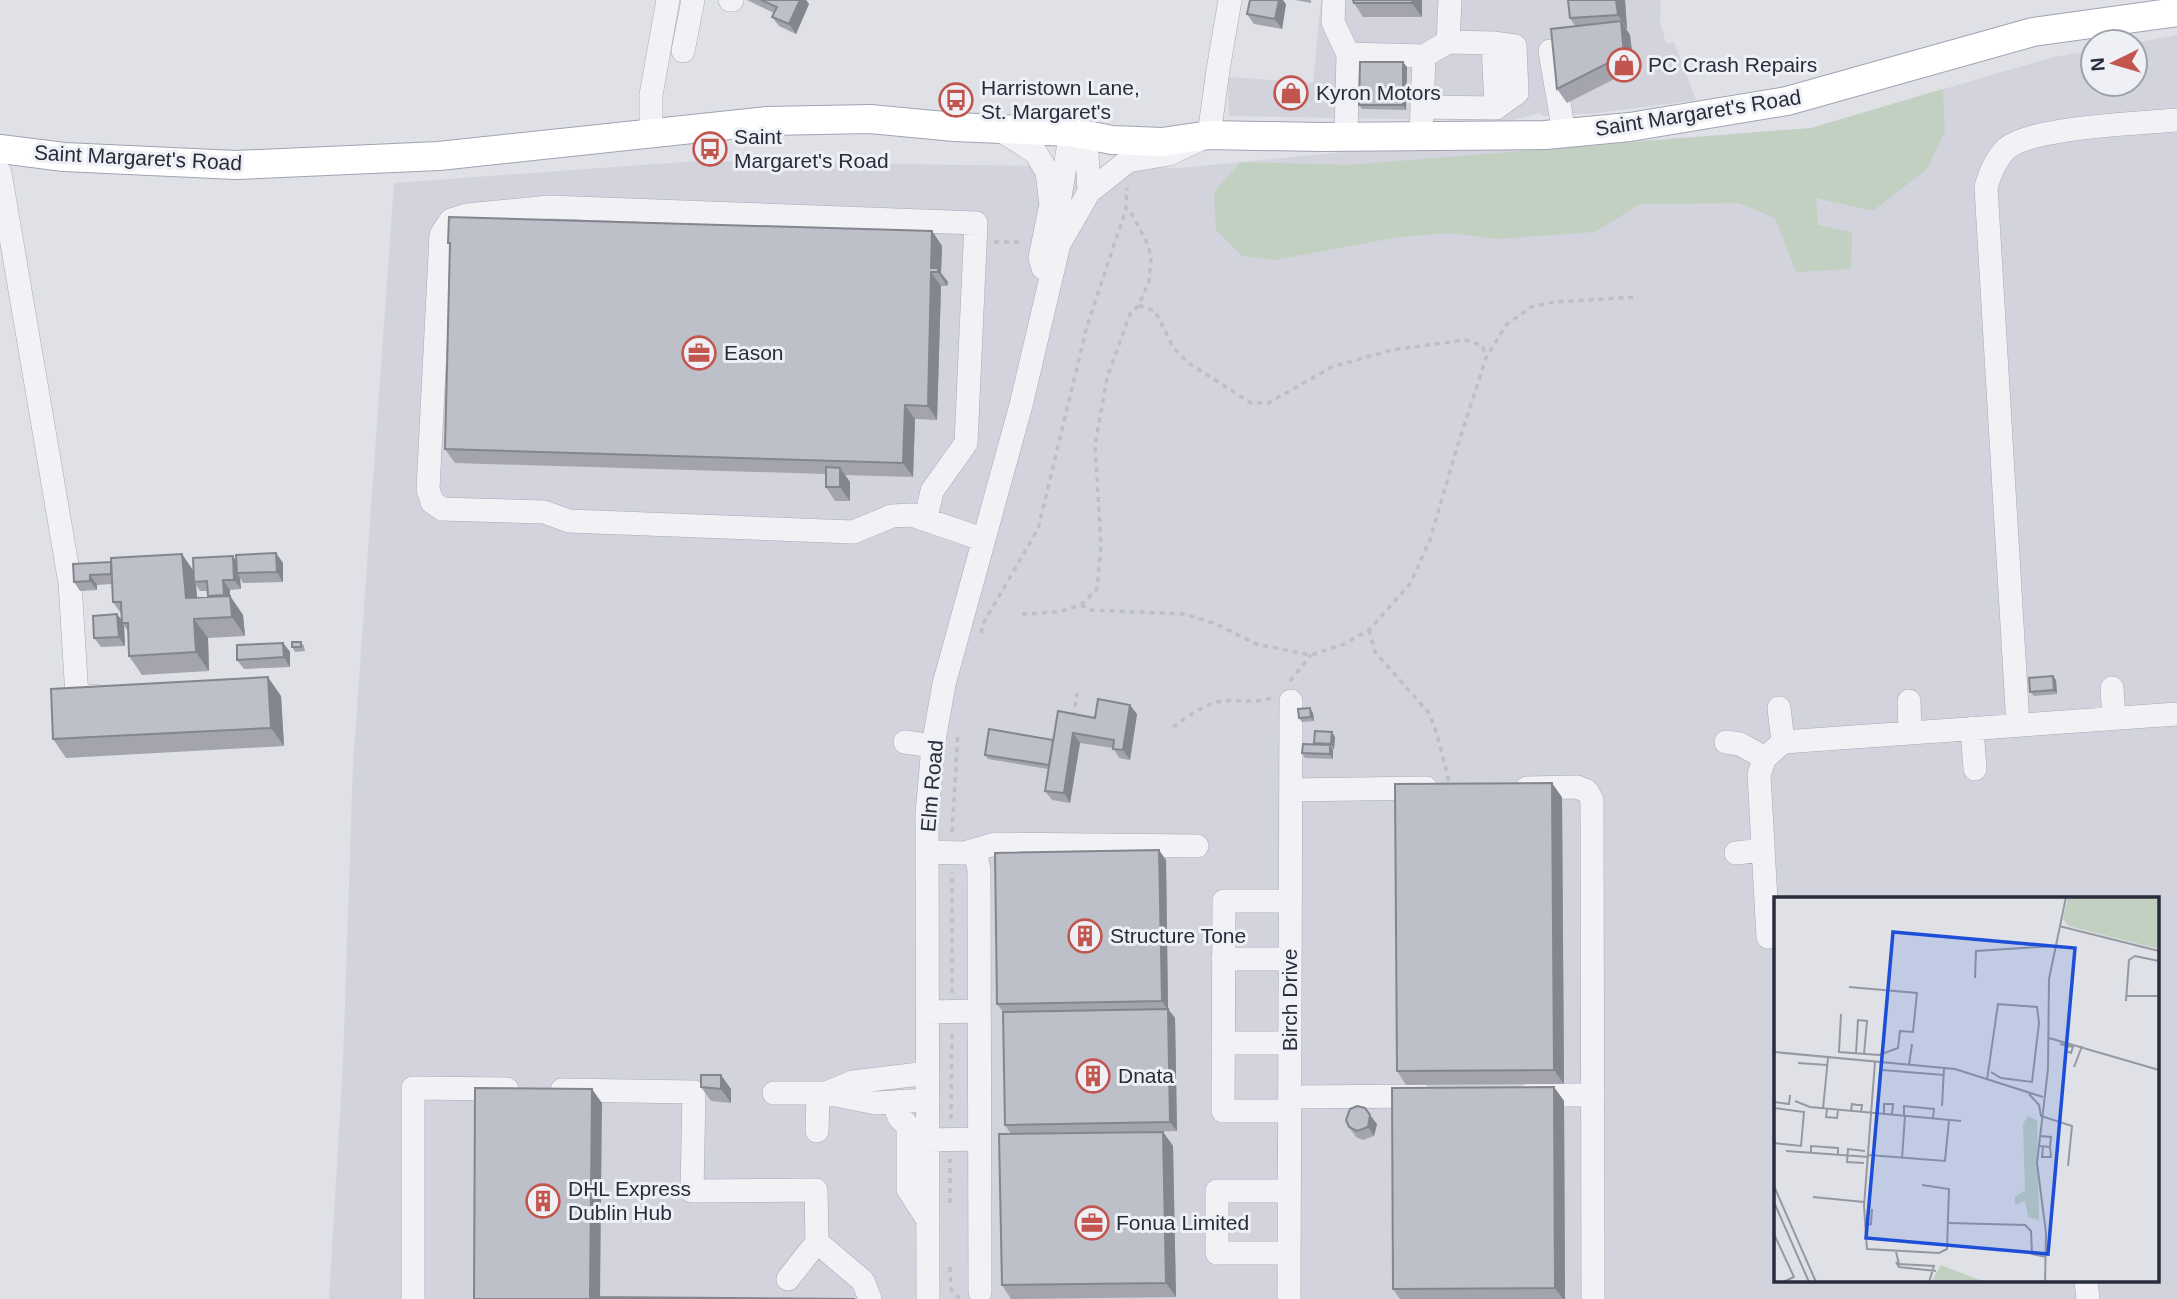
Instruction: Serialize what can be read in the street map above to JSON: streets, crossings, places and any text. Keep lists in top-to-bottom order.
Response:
{
  "streets": {
    "main road": ["Saint Margaret's Road"],
    "street": ["Elm Road", "Birch Drive"]
  },
  "crossings": [
    ["Saint Margaret's Road", "Elm Road"]
  ],
  "places": {
    "shop": ["PC Crash Repairs", "Kyron Motors"],
    "bus stop": ["Harristown Lane, St. Margaret's", "Saint Margaret's Road"],
    "office": ["Eason", "Fonua Limited"],
    "building": ["Structure Tone", "Dnata", "DHL Express Dublin Hub"]
  },
  "north": "left"
}
